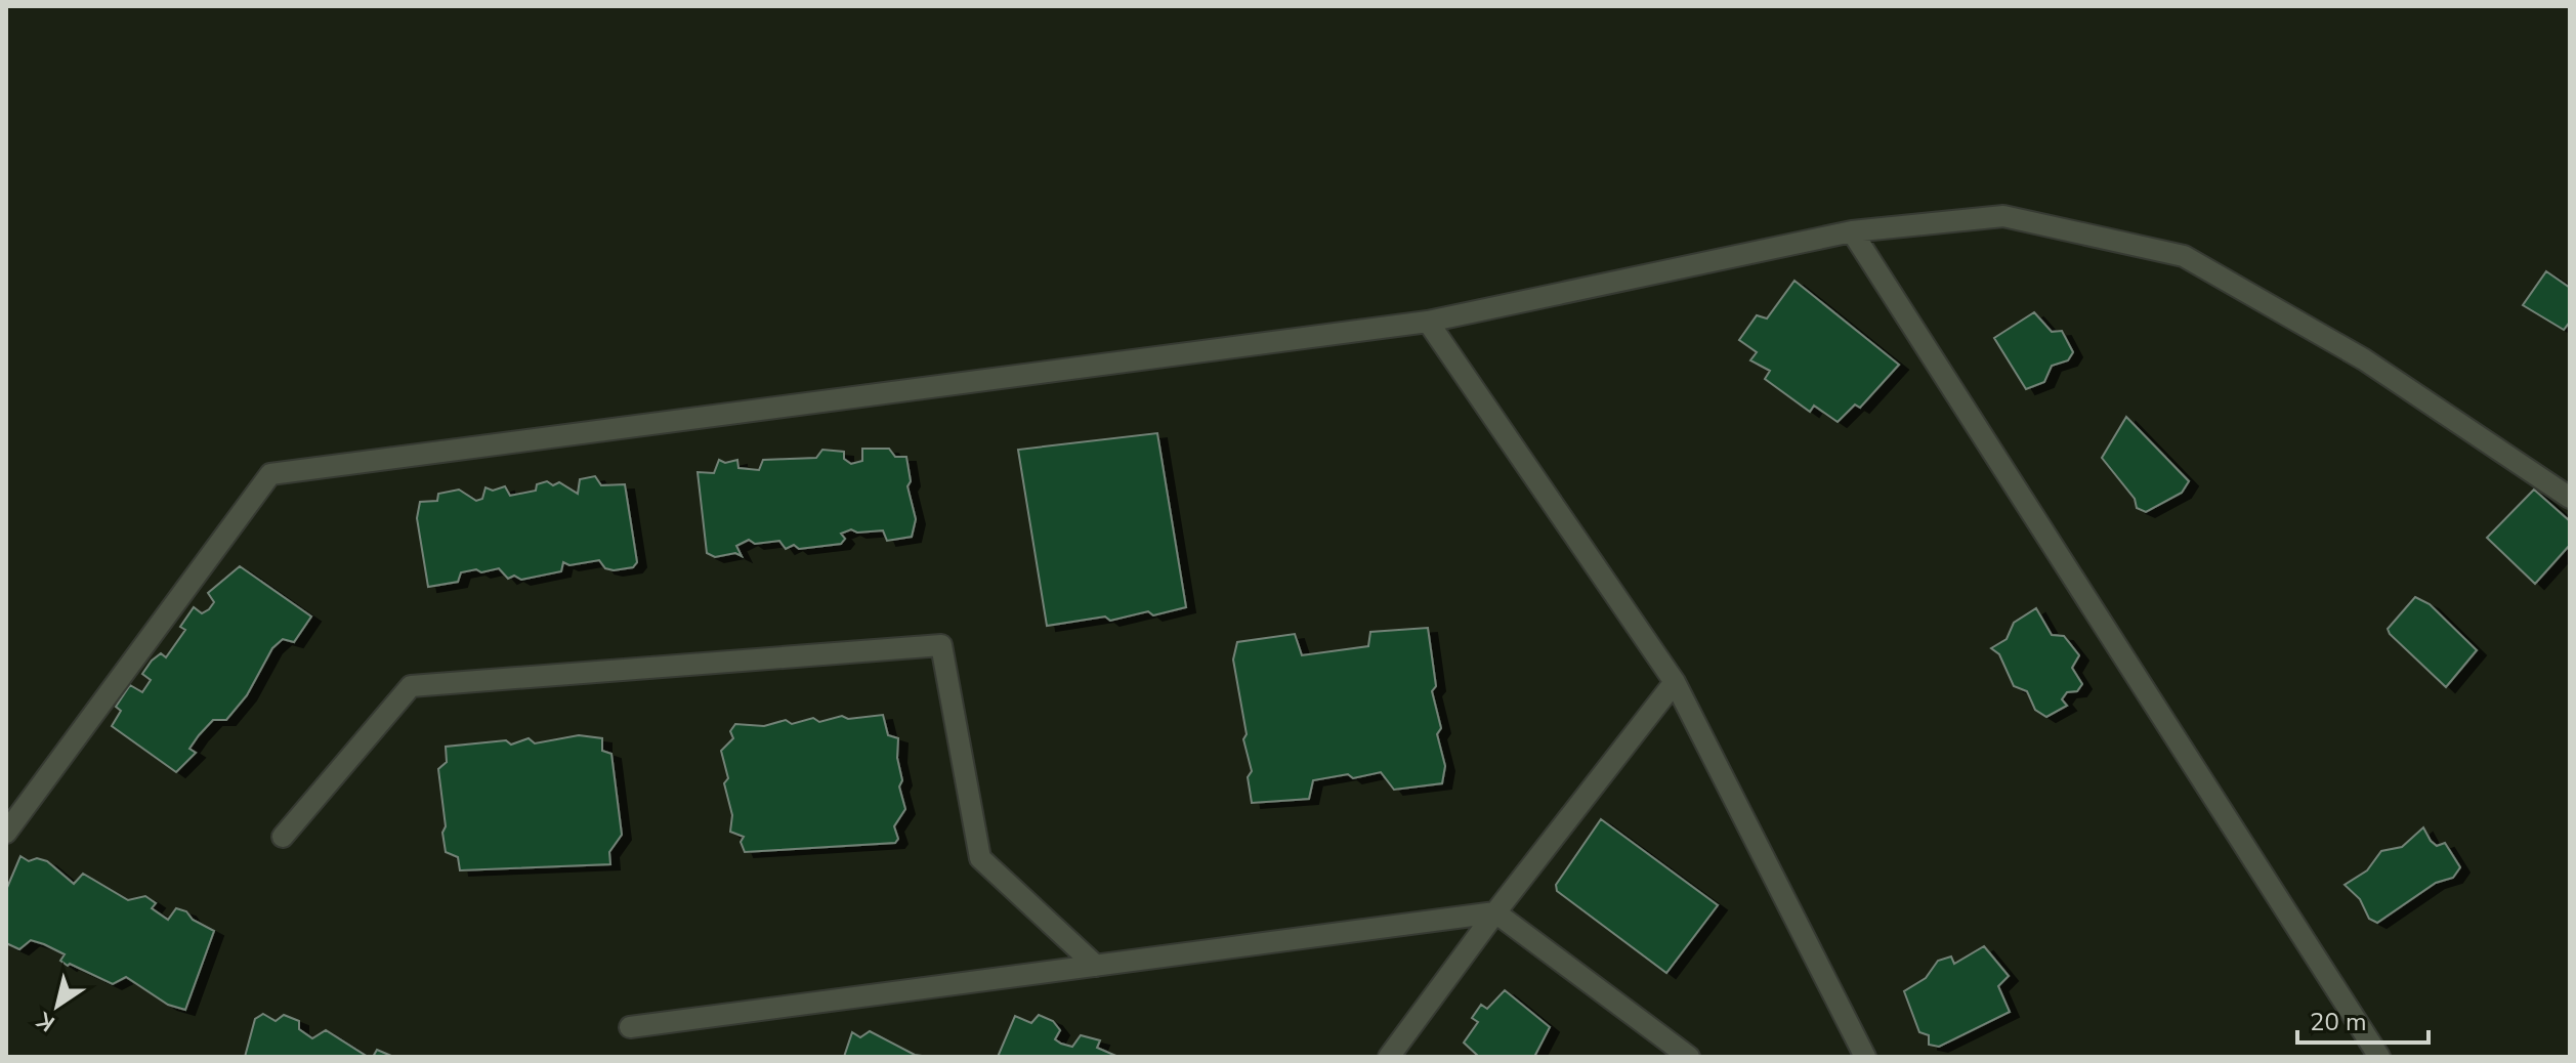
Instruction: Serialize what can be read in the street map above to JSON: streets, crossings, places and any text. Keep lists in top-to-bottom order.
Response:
{
  "scale_bar": "20 m",
  "north": "bottom left"
}
